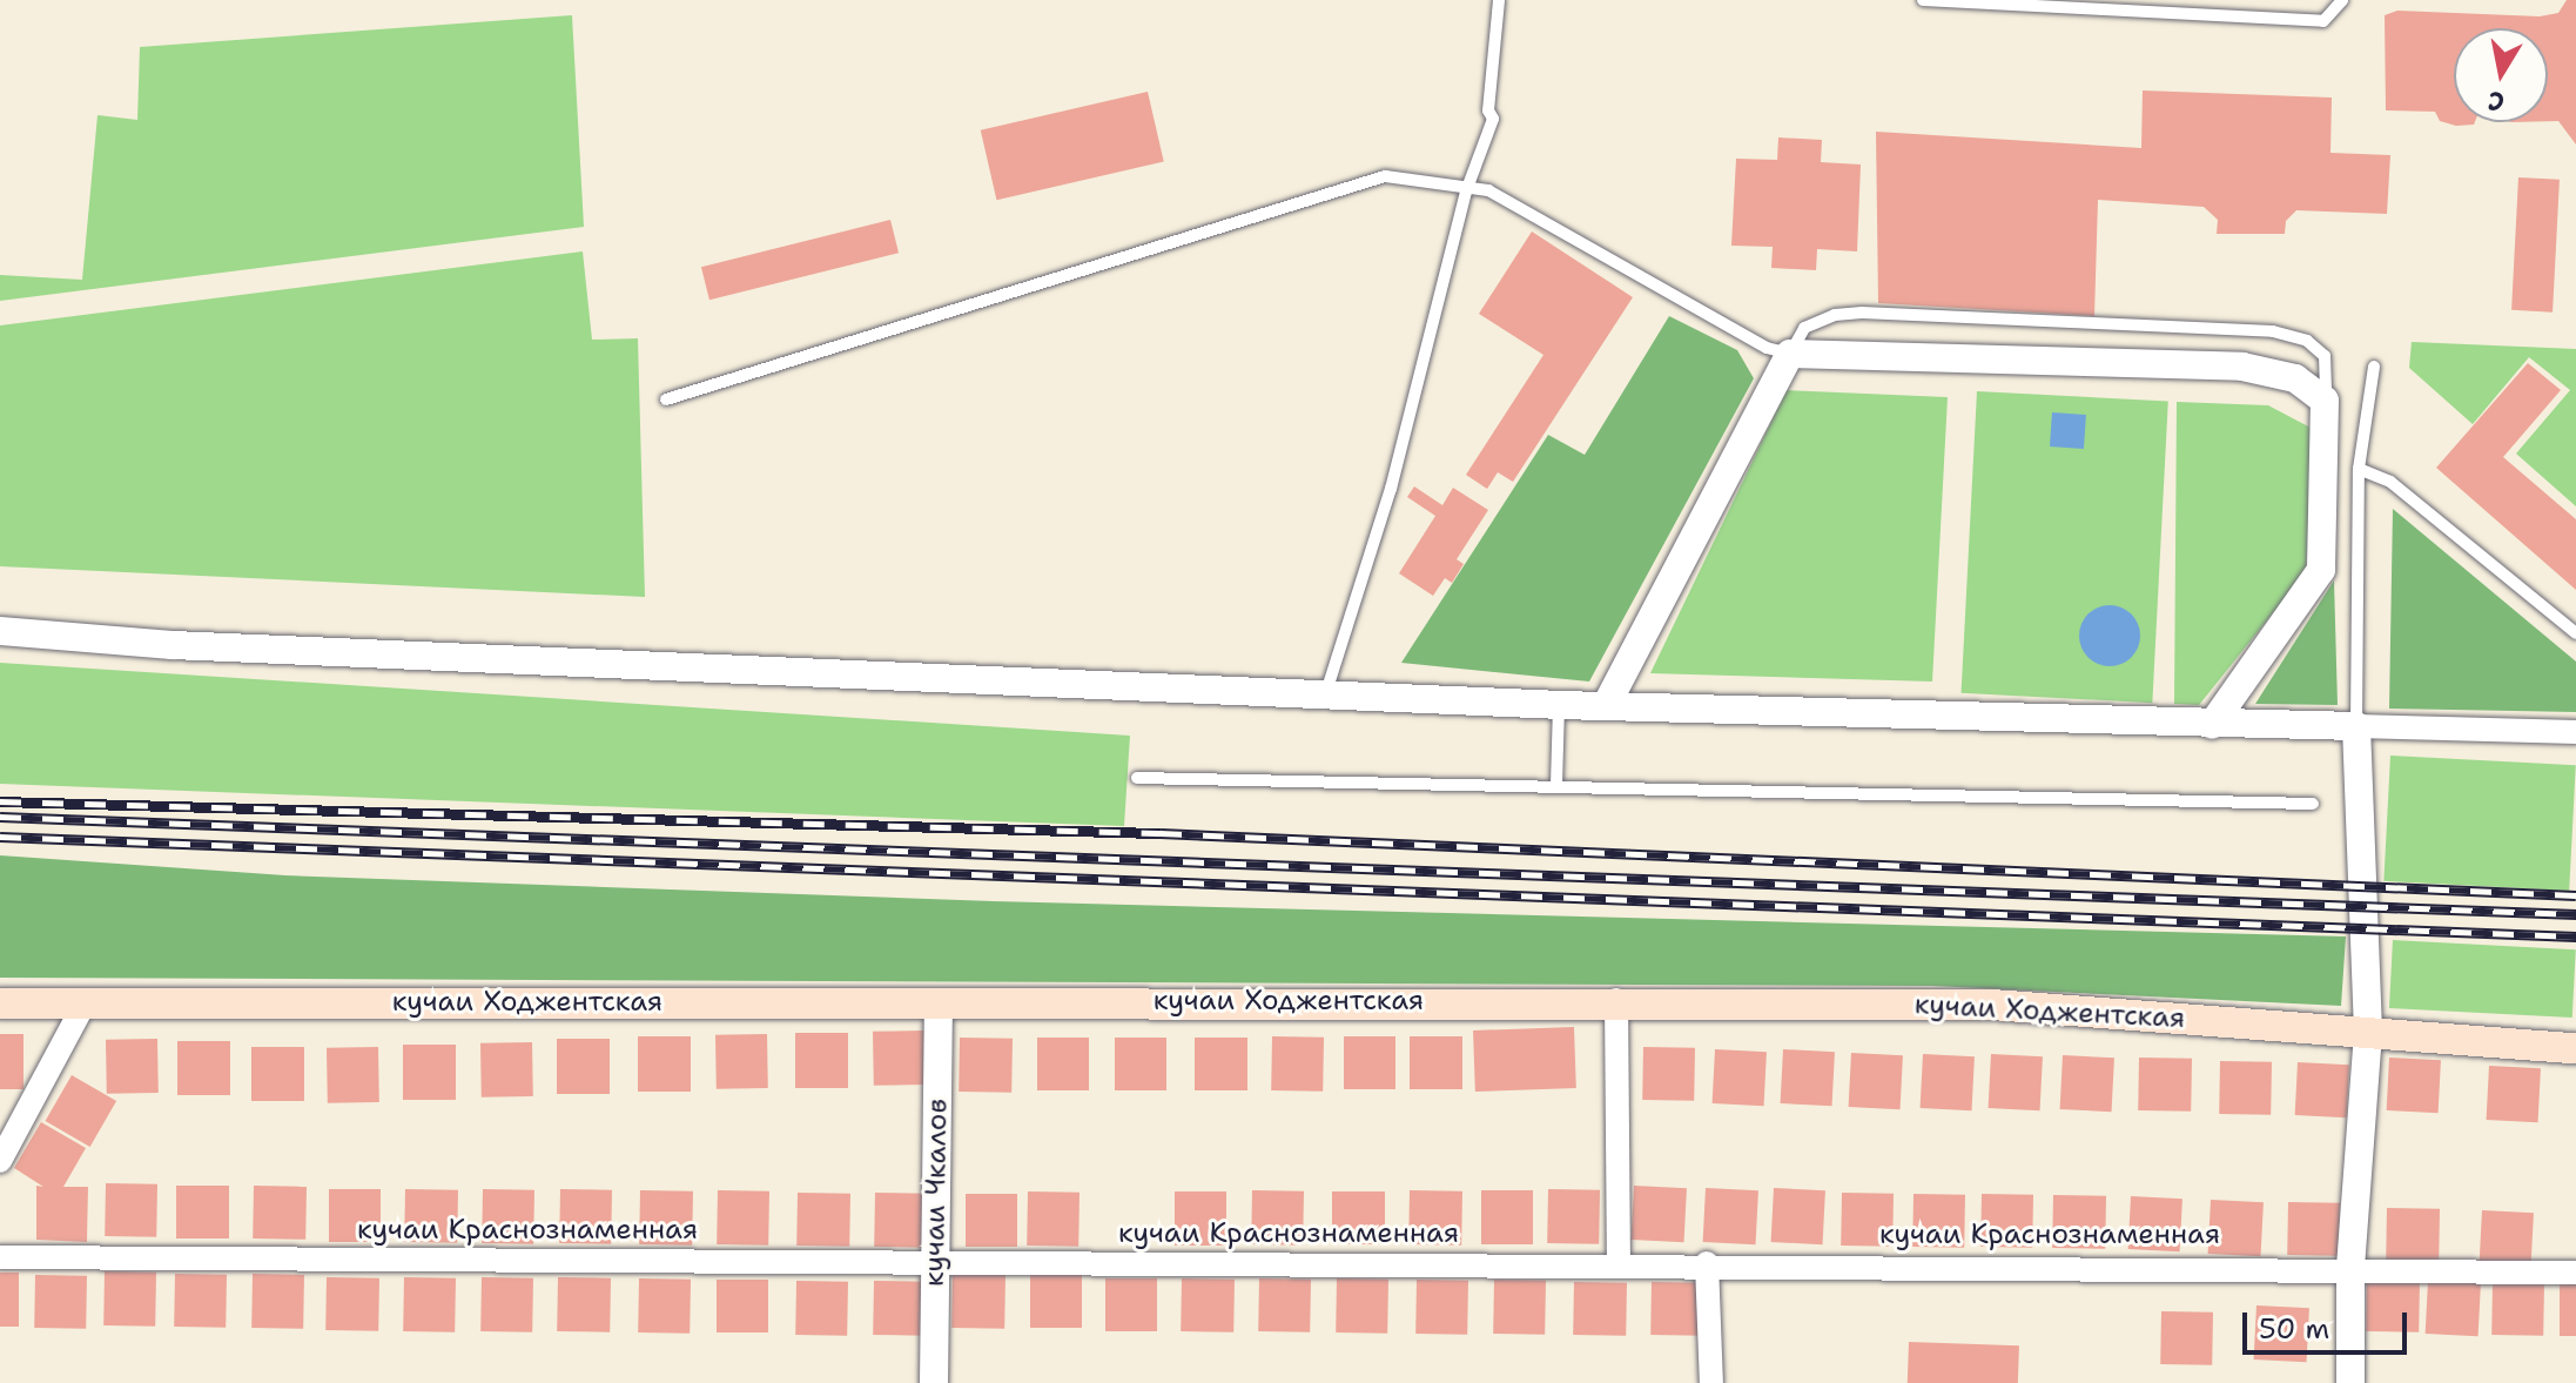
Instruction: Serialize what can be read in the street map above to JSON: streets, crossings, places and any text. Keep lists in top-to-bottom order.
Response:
{
  "streets": {
    "main road": ["кучаи Ходжентская"],
    "street": ["кучаи Чкалов", "кучаи Краснознаменная"]
  },
  "crossings": [
    ["кучаи Ходжентская", "кучаи Чкалов"],
    ["кучаи Чкалов", "кучаи Краснознаменная"]
  ],
  "scale_bar": "50 m",
  "north": "bottom"
}
